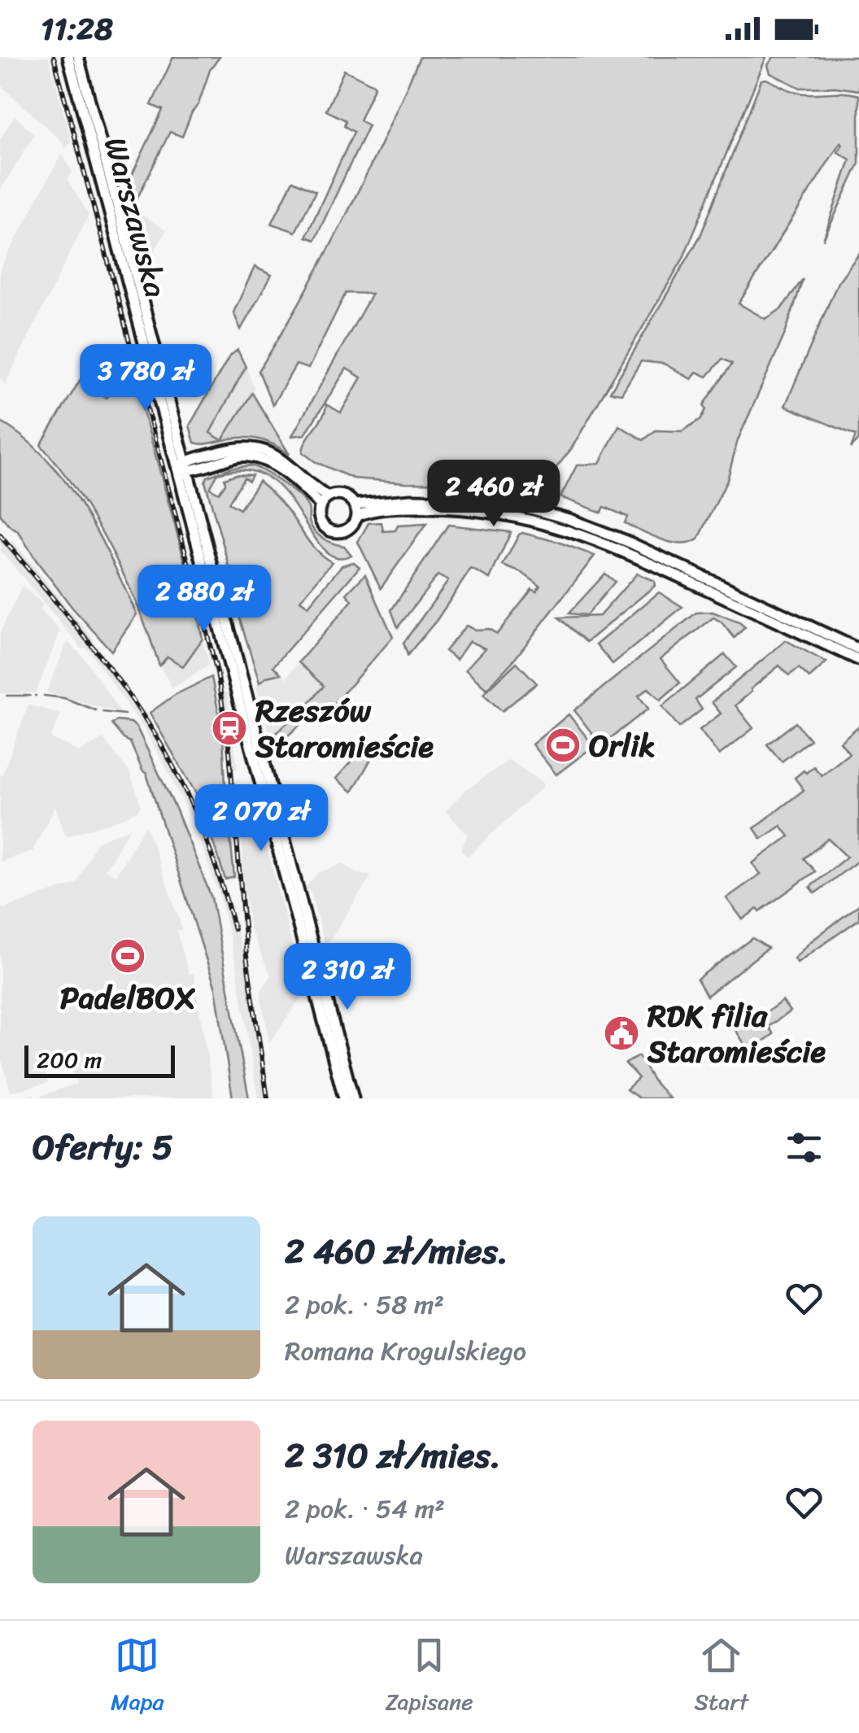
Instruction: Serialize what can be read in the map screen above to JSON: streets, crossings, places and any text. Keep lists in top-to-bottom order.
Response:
{
  "streets": {
    "main road": ["Warszawska"]
  },
  "places": {
    "station": ["Rzeszów Staromieście"],
    "sports": ["Orlik", "PadelBOX"],
    "public building": ["RDK filia Staromieście"]
  },
  "scale_bar": "200 m",
  "page": {
    "status": "11:28",
    "price": [
      "3 780 zł",
      "2 460 zł",
      "2 880 zł",
      "2 070 zł",
      "2 310 zł"
    ],
    "scale": "200 m",
    "heading": "Oferty: 5",
    "list": [
      {
        "name": "2 460 zł/mies.",
        "note": "2 pok. · 58 m² · Romana Krogulskiego"
      },
      {
        "name": "2 310 zł/mies.",
        "note": "2 pok. · 54 m² · Warszawska"
      }
    ],
    "tabs": ["Mapa", "Zapisane", "Start"]
  }
}
